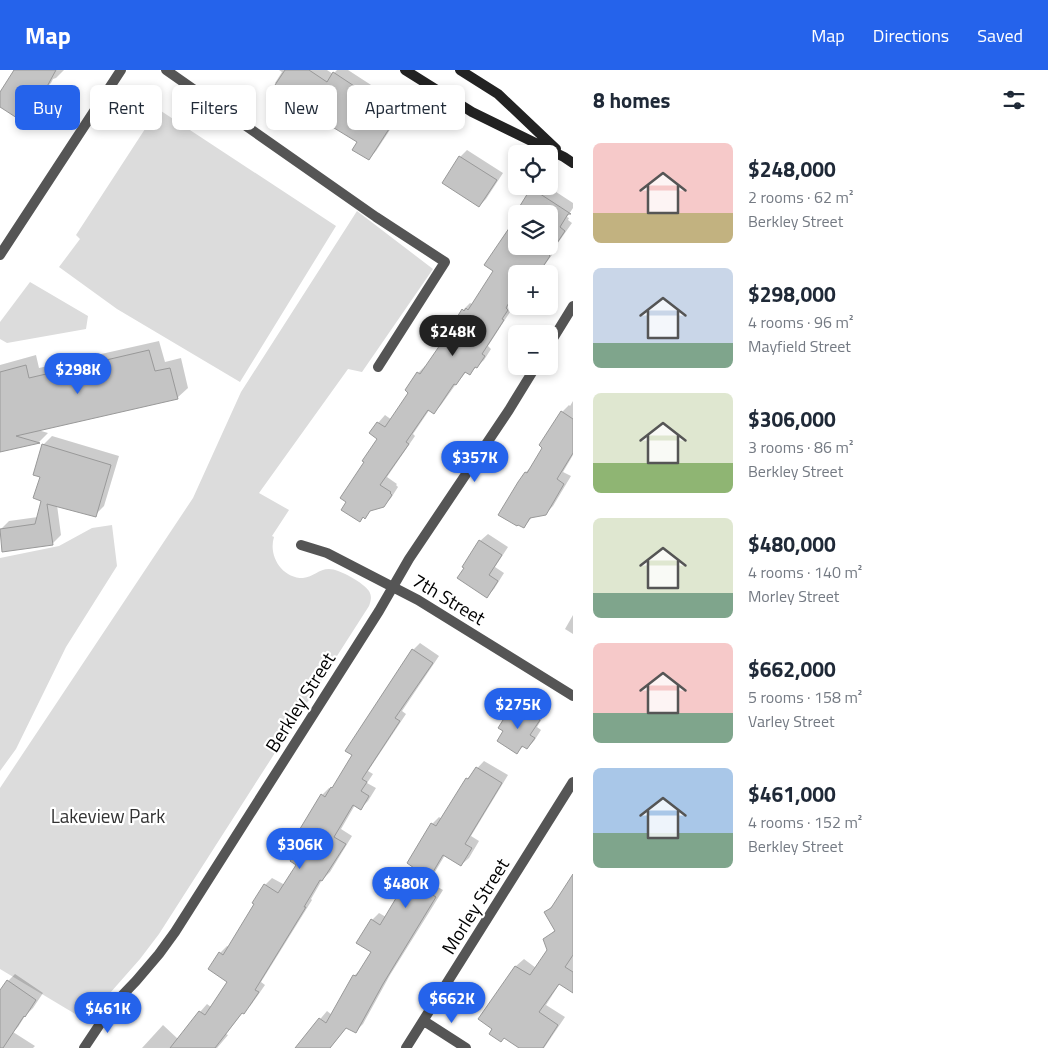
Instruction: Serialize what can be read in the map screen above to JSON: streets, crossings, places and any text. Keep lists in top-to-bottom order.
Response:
{
  "streets": {
    "street": ["7th Street", "Berkley Street", "Morley Street"]
  },
  "crossings": [
    ["7th Street", "Berkley Street"]
  ],
  "parks": ["Lakeview Park"],
  "page": {
    "header": "Map",
    "nav": ["Map", "Directions", "Saved"],
    "heading": "8 homes",
    "chip": [
      "Buy",
      "Rent",
      "Filters",
      "New",
      "Apartment"
    ],
    "list": [
      {
        "name": "$248,000",
        "note": "2 rooms · 62 m² · Berkley Street"
      },
      {
        "name": "$298,000",
        "note": "4 rooms · 96 m² · Mayfield Street"
      },
      {
        "name": "$306,000",
        "note": "3 rooms · 86 m² · Berkley Street"
      },
      {
        "name": "$480,000",
        "note": "4 rooms · 140 m² · Morley Street"
      },
      {
        "name": "$662,000",
        "note": "5 rooms · 158 m² · Varley Street"
      },
      {
        "name": "$461,000",
        "note": "4 rooms · 152 m² · Berkley Street"
      }
    ],
    "map_buttons": ["+", "−"],
    "price": [
      "$248K",
      "$298K",
      "$357K",
      "$275K",
      "$306K",
      "$480K",
      "$662K",
      "$461K"
    ]
  }
}
